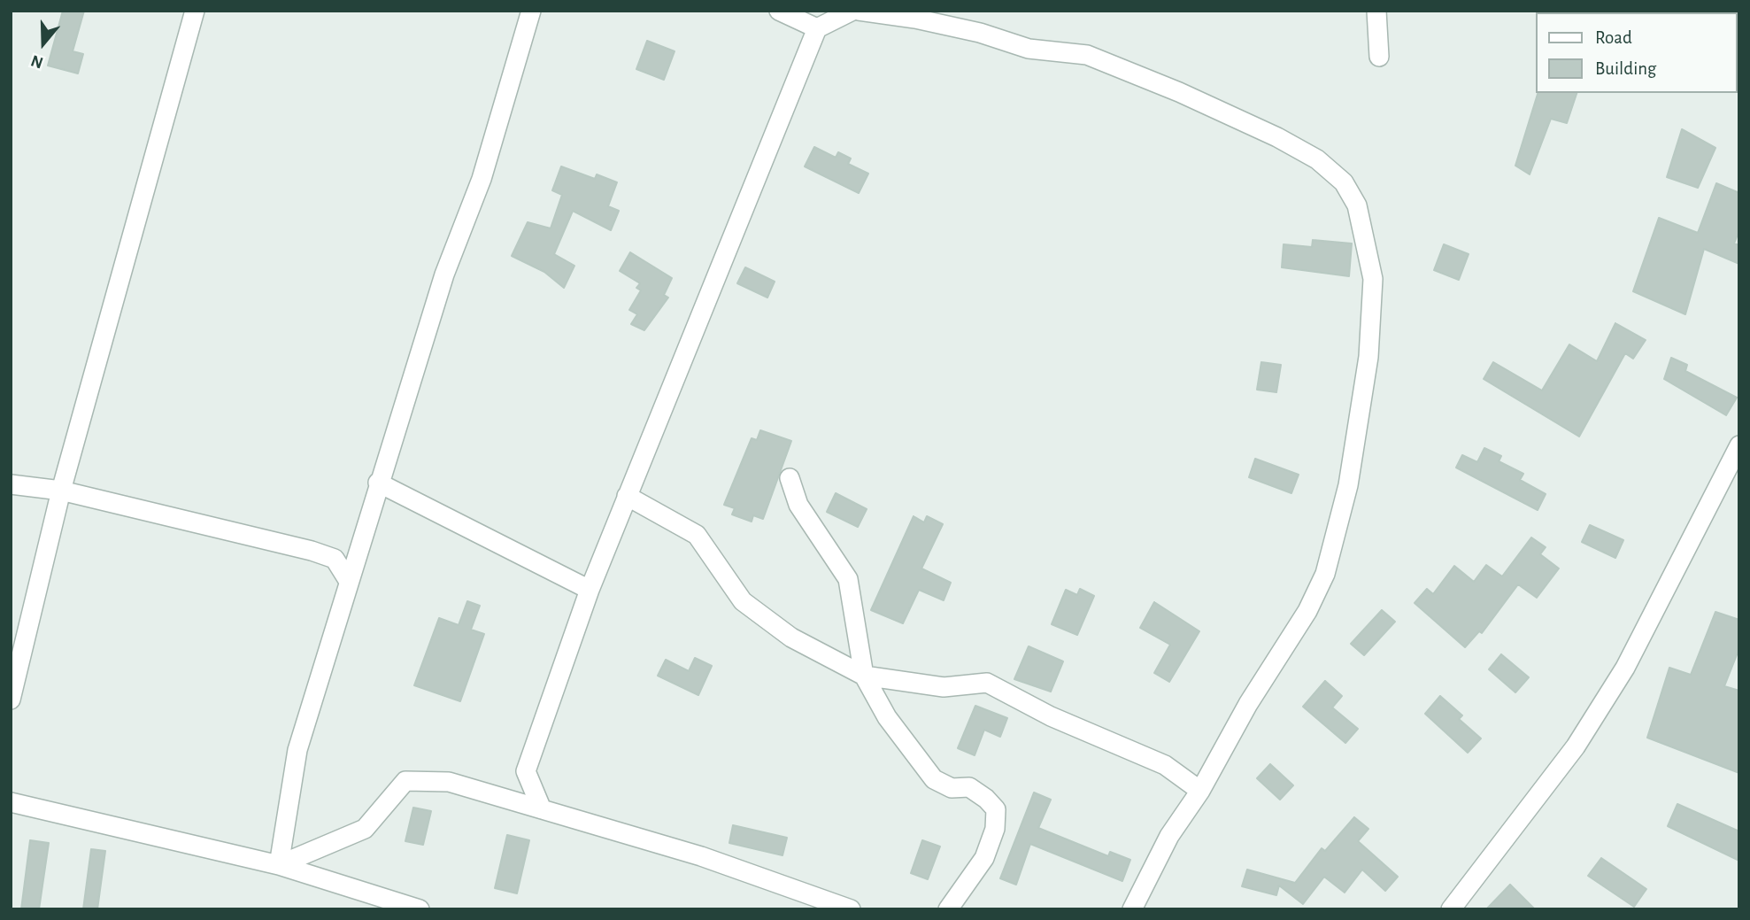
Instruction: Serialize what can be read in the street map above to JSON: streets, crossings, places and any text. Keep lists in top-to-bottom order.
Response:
{
  "legend": ["Road", "Building"],
  "north": "bottom"
}
